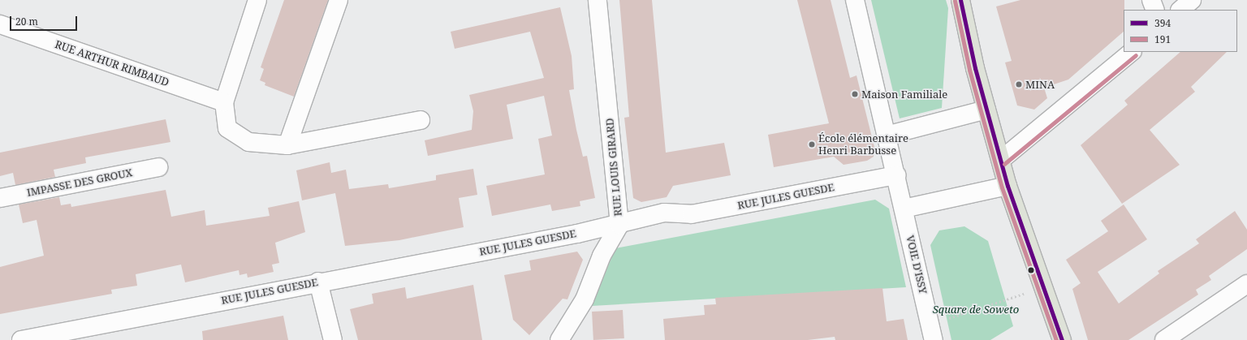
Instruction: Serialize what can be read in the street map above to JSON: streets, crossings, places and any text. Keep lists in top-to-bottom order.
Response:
{
  "streets": {
    "street": [
      "RUE ARTHUR RIMBAUD",
      "RUE LOUIS GIRARD",
      "IMPASSE DES GROUX",
      "RUE JULES GUESDE",
      "VOIE D'ISSY"
    ]
  },
  "crossings": [
    ["RUE LOUIS GIRARD", "RUE JULES GUESDE"]
  ],
  "parks": ["Square de Soweto"],
  "places": ["MINA", "Maison Familiale", "École élémentaire Henri Barbusse"],
  "lines": ["transit line 394", "transit line 191"],
  "legend": ["394", "191"],
  "scale_bar": "20 m"
}
